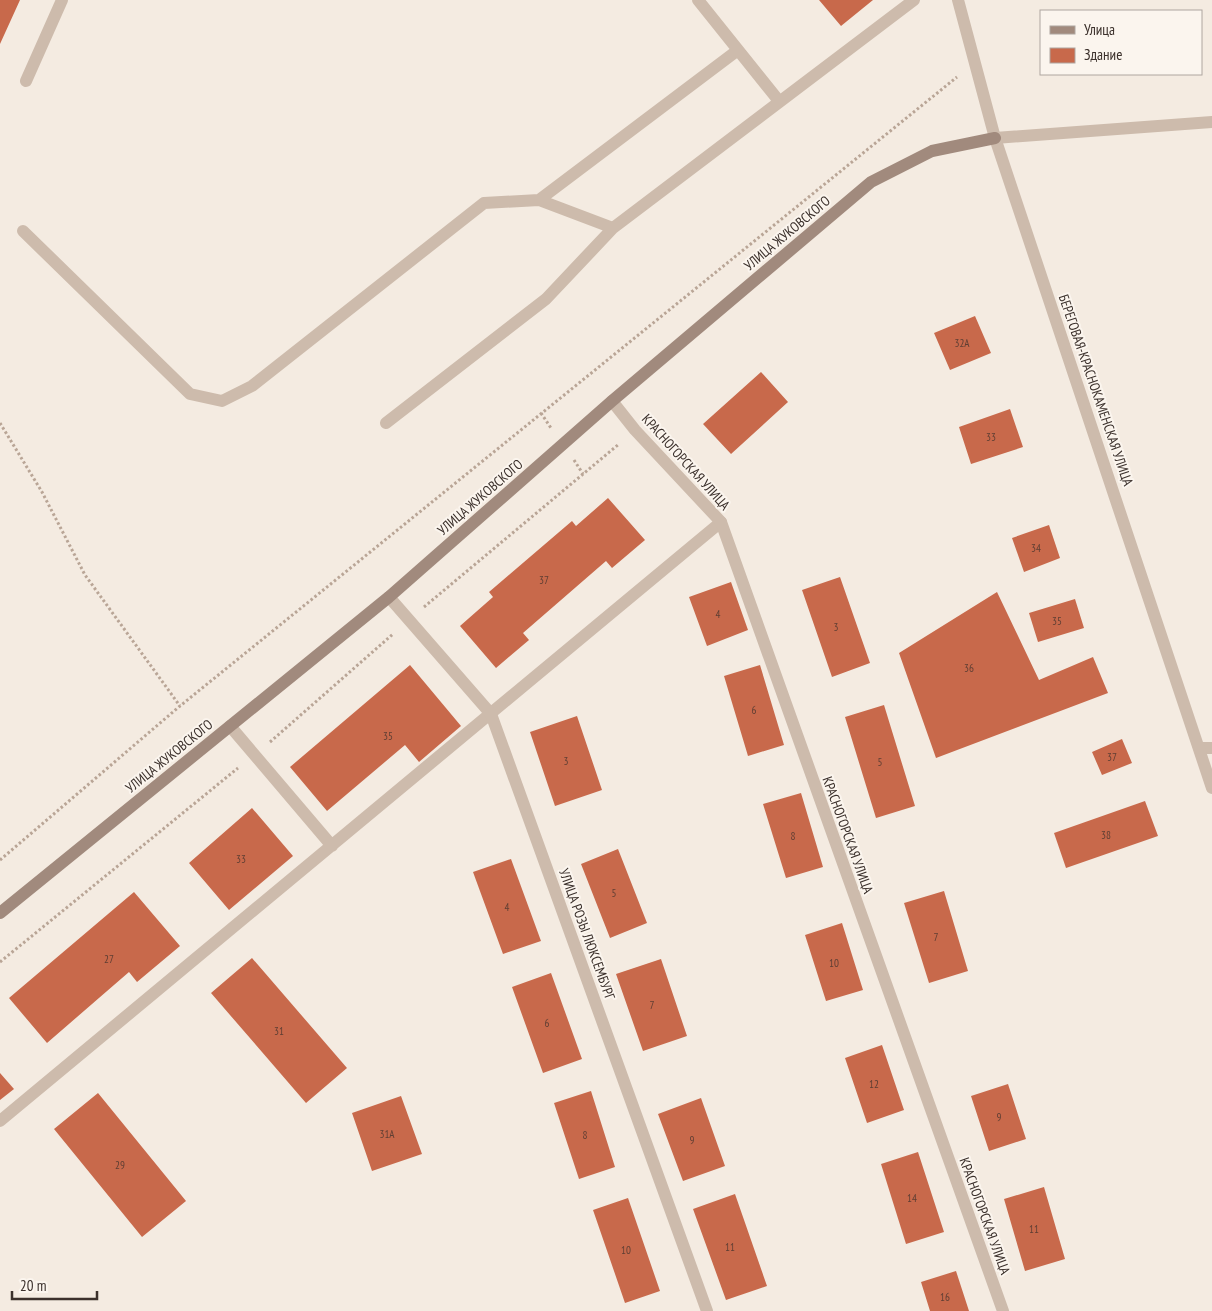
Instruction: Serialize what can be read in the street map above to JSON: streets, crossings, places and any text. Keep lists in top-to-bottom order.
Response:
{
  "streets": {
    "street": [
      "УЛИЦА ЖУКОВСКОГО",
      "БЕРЕГОВАЯ-КРАСНОКАМЕНСКАЯ УЛИЦА",
      "КРАСНОГОРСКАЯ УЛИЦА",
      "УЛИЦА РОЗЫ ЛЮКСЕМБУРГ"
    ]
  },
  "crossings": [
    ["УЛИЦА ЖУКОВСКОГО", "БЕРЕГОВАЯ-КРАСНОКАМЕНСКАЯ УЛИЦА"],
    ["УЛИЦА ЖУКОВСКОГО", "КРАСНОГОРСКАЯ УЛИЦА"],
    ["УЛИЦА ЖУКОВСКОГО", "УЛИЦА РОЗЫ ЛЮКСЕМБУРГ"]
  ],
  "house_numbers": [
    "32А",
    "33",
    "34",
    "37",
    "4",
    "35",
    "3",
    "36",
    "6",
    "35",
    "37",
    "3",
    "5",
    "38",
    "8",
    "33",
    "5",
    "4",
    "7",
    "27",
    "10",
    "7",
    "6",
    "31",
    "12",
    "9",
    "31А",
    "8",
    "9",
    "29",
    "14",
    "11",
    "11",
    "10",
    "16"
  ],
  "legend": ["Улица", "Здание"],
  "scale_bar": "20 m"
}
